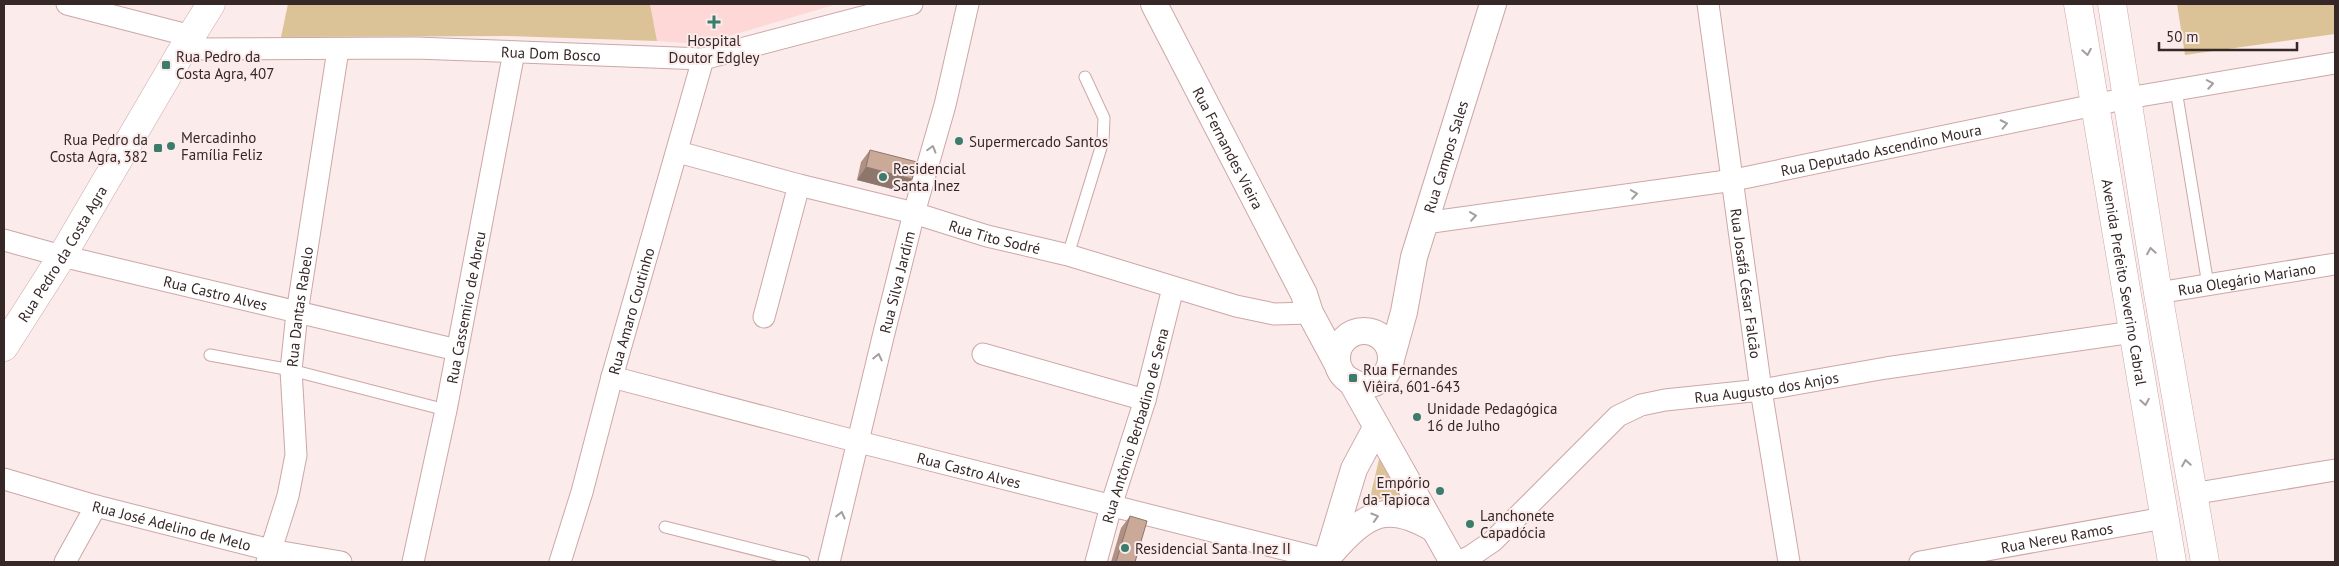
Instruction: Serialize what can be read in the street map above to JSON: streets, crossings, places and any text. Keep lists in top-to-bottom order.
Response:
{
  "streets": {
    "main road": ["Rua Pedro da Costa Agra", "Avenida Prefeito Severino Cabral"],
    "street": [
      "Rua Dom Bosco",
      "Rua Fernandes Vieira",
      "Rua Deputado Ascendino Moura",
      "Rua Campos Sales",
      "Rua Tito Sodré",
      "Rua Olegário Mariano",
      "Rua Silva Jardim",
      "Rua Josafá César Falcão",
      "Rua Castro Alves",
      "Rua Dantas Rabelo",
      "Rua Cassemiro de Abreu",
      "Rua Amaro Coutinho",
      "Rua Augusto dos Anjos",
      "Rua Antônio Berbadino de Sena",
      "Rua José Adelino de Melo",
      "Rua Nereu Ramos"
    ]
  },
  "crossings": [
    ["Rua Dom Bosco", "Rua Pedro da Costa Agra"],
    ["Rua Dom Bosco", "Rua Dantas Rabelo"],
    ["Rua Dom Bosco", "Rua Cassemiro de Abreu"],
    ["Rua Dom Bosco", "Rua Amaro Coutinho"],
    ["Rua Fernandes Vieira", "Rua Campos Sales"],
    ["Rua Fernandes Vieira", "Rua Tito Sodré"],
    ["Rua Deputado Ascendino Moura", "Rua Campos Sales"],
    ["Rua Deputado Ascendino Moura", "Rua Josafá César Falcão"],
    ["Rua Deputado Ascendino Moura", "Avenida Prefeito Severino Cabral"],
    ["Rua Campos Sales", "Rua Castro Alves"],
    ["Rua Tito Sodré", "Rua Silva Jardim"],
    ["Rua Tito Sodré", "Rua Amaro Coutinho"],
    ["Rua Tito Sodré", "Rua Antônio Berbadino de Sena"],
    ["Rua Pedro da Costa Agra", "Rua Castro Alves"],
    ["Rua Olegário Mariano", "Avenida Prefeito Severino Cabral"],
    ["Rua Silva Jardim", "Rua Castro Alves"],
    ["Rua Josafá César Falcão", "Rua Augusto dos Anjos"],
    ["Avenida Prefeito Severino Cabral", "Rua Augusto dos Anjos"],
    ["Avenida Prefeito Severino Cabral", "Rua Nereu Ramos"],
    ["Rua Castro Alves", "Rua Dantas Rabelo"],
    ["Rua Castro Alves", "Rua Cassemiro de Abreu"],
    ["Rua Castro Alves", "Rua Amaro Coutinho"],
    ["Rua Castro Alves", "Rua Antônio Berbadino de Sena"],
    ["Rua Dantas Rabelo", "Rua José Adelino de Melo"]
  ],
  "one_way": ["Rua Deputado Ascendino Moura", "Rua Silva Jardim"],
  "places": {
    "health": ["Hospital Doutor Edgley"],
    "transit": ["Rua Pedro da Costa Agra, 407", "Rua Pedro da Costa Agra, 382", "Rua Fernandes Viêira, 601-643"],
    "other": [
      "Supermercado Santos",
      "Mercadinho Família Feliz",
      "Residencial Santa Inez",
      "Unidade Pedagógica 16 de Julho",
      "Empório da Tapioca",
      "Lanchonete Capadócia",
      "Residencial Santa Inez II"
    ]
  },
  "scale_bar": "50 m"
}
